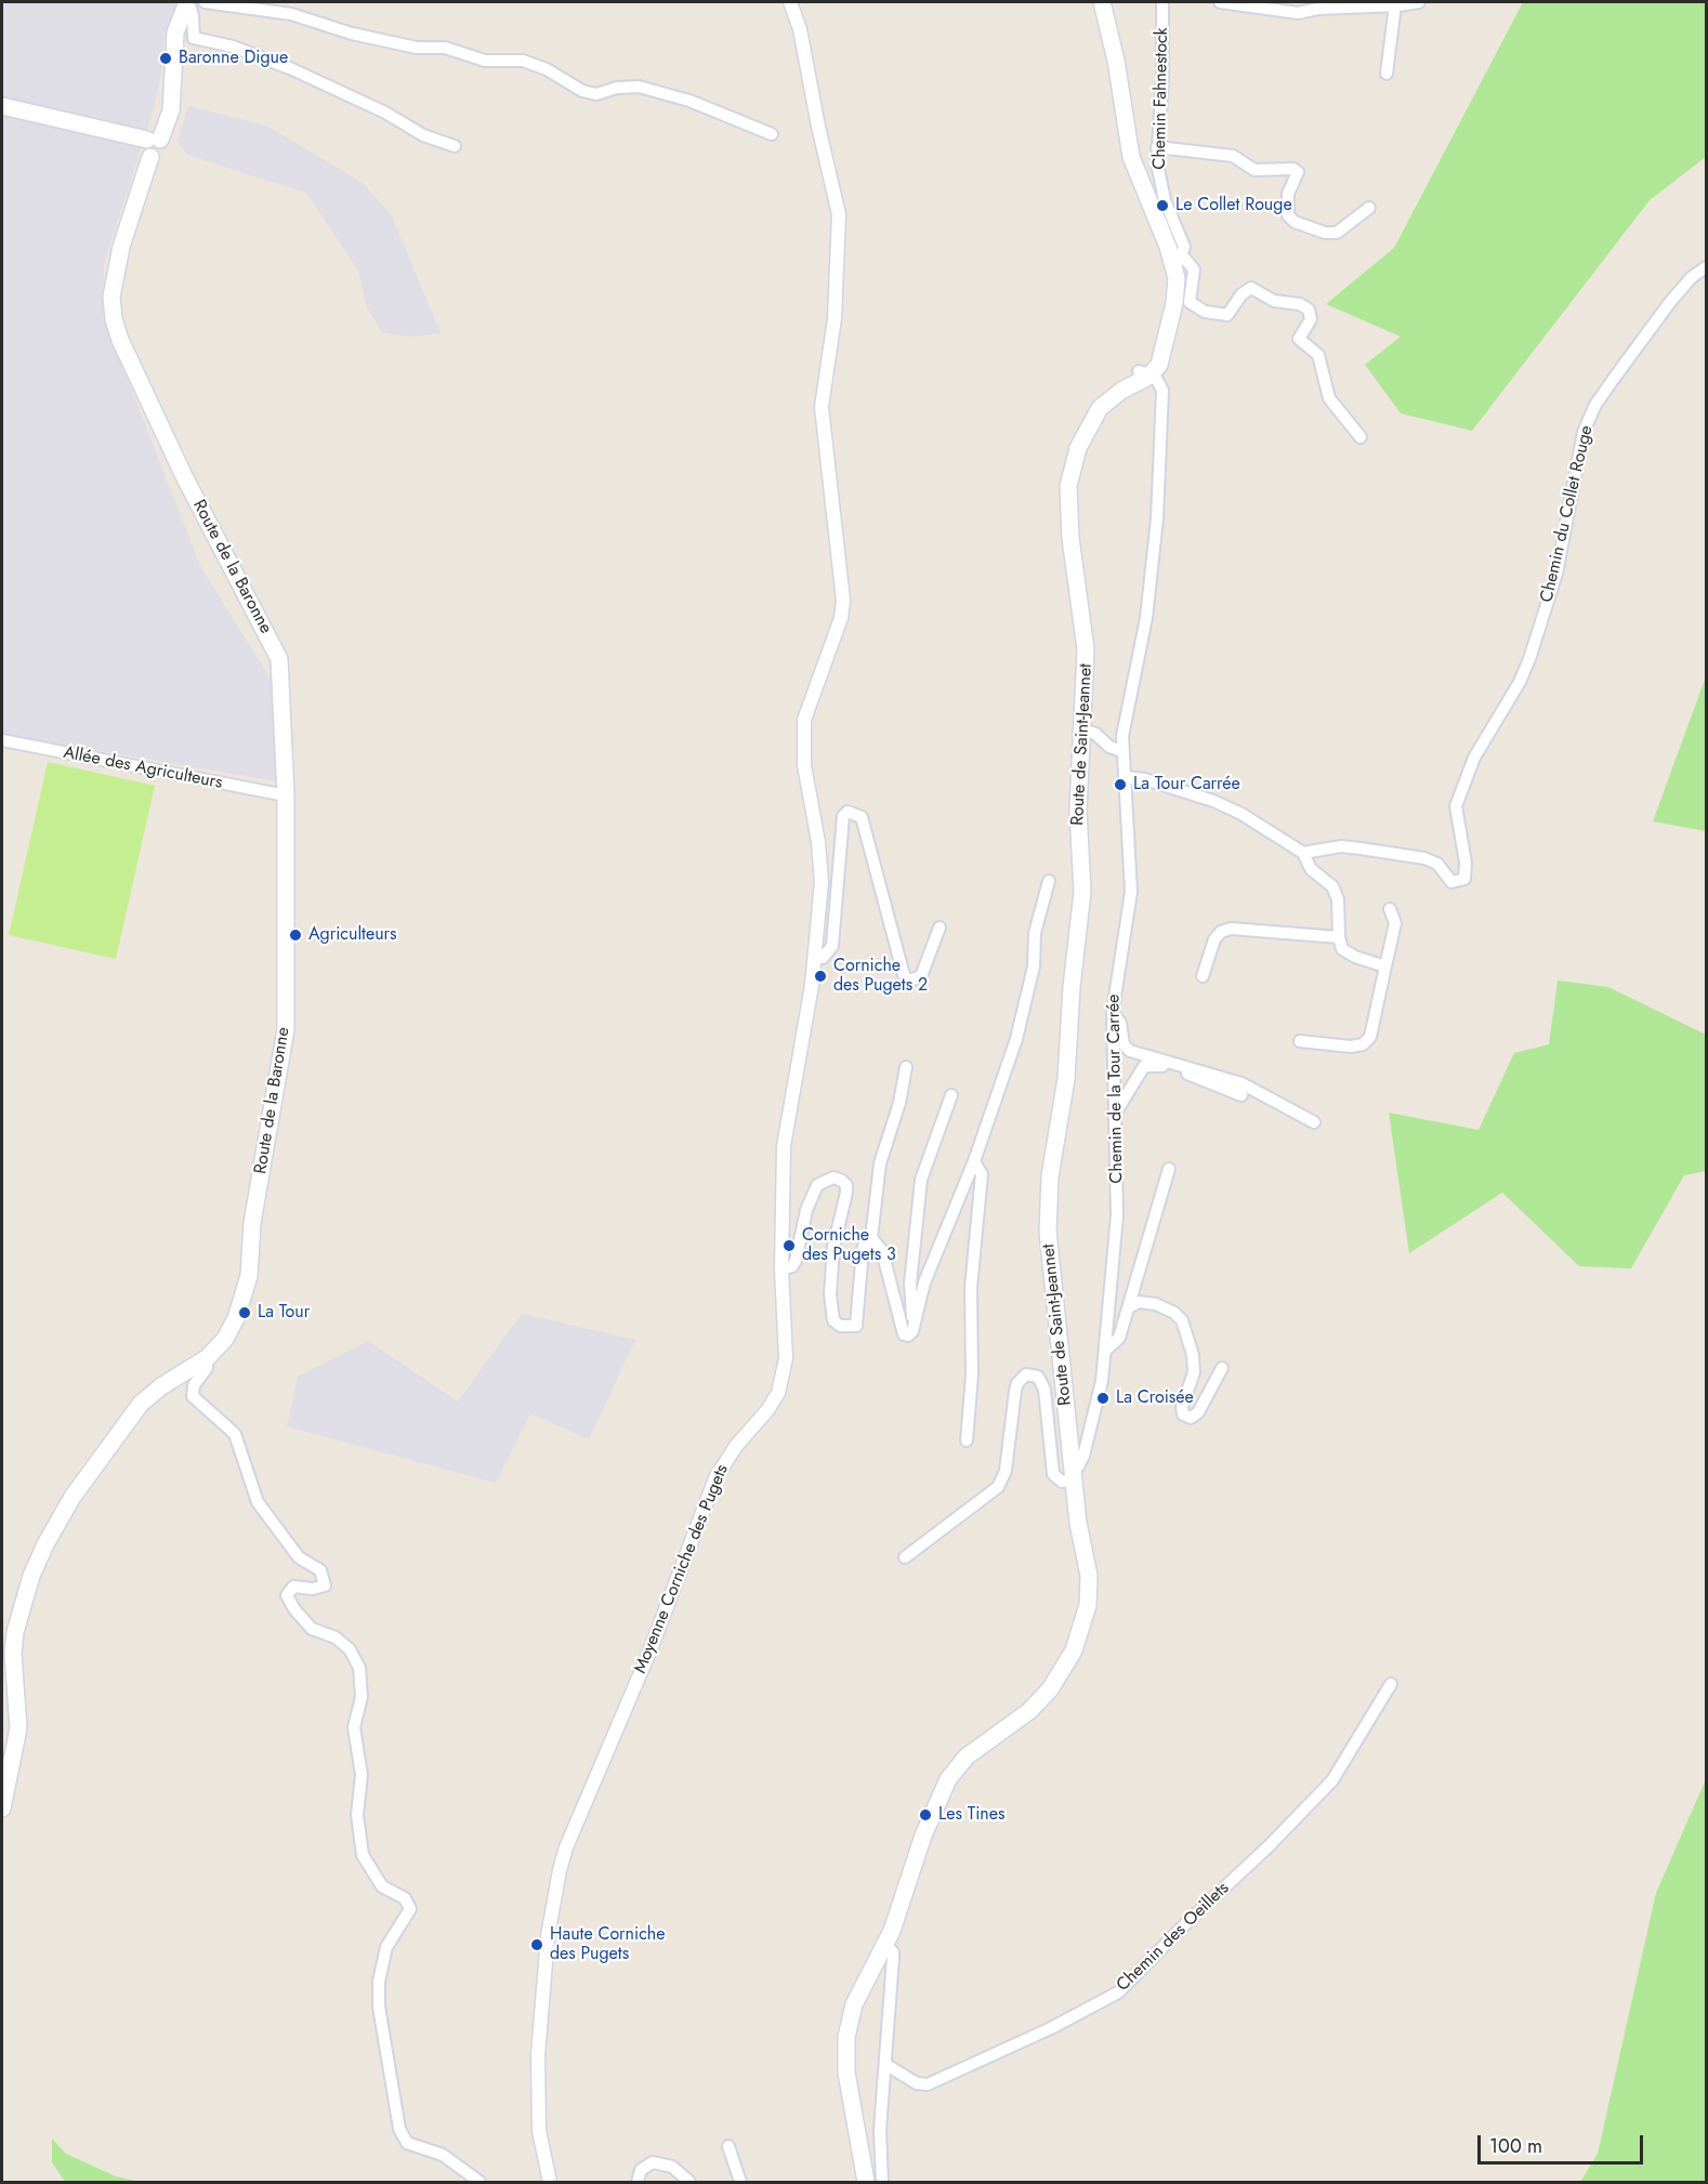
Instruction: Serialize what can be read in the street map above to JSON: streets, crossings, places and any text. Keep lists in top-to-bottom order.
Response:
{
  "streets": {
    "main road": ["Route de la Baronne", "Route de Saint-Jeannet"],
    "street": [
      "Chemin Fahnestock",
      "Chemin du Collet Rouge",
      "Allée des Agriculteurs",
      "Chemin de la Tour Carrée",
      "Moyenne Corniche des Pugets",
      "Chemin des Oeillets"
    ]
  },
  "crossings": [
    ["Route de la Baronne", "Allée des Agriculteurs"],
    ["Route de Saint-Jeannet", "Chemin de la Tour Carrée"]
  ],
  "places": [
    "Baronne Digue",
    "Le Collet Rouge",
    "La Tour Carrée",
    "Agriculteurs",
    "Corniche des Pugets 2",
    "Corniche des Pugets 3",
    "La Tour",
    "La Croisée",
    "Les Tines",
    "Haute Corniche des Pugets"
  ],
  "scale_bar": "100 m"
}
